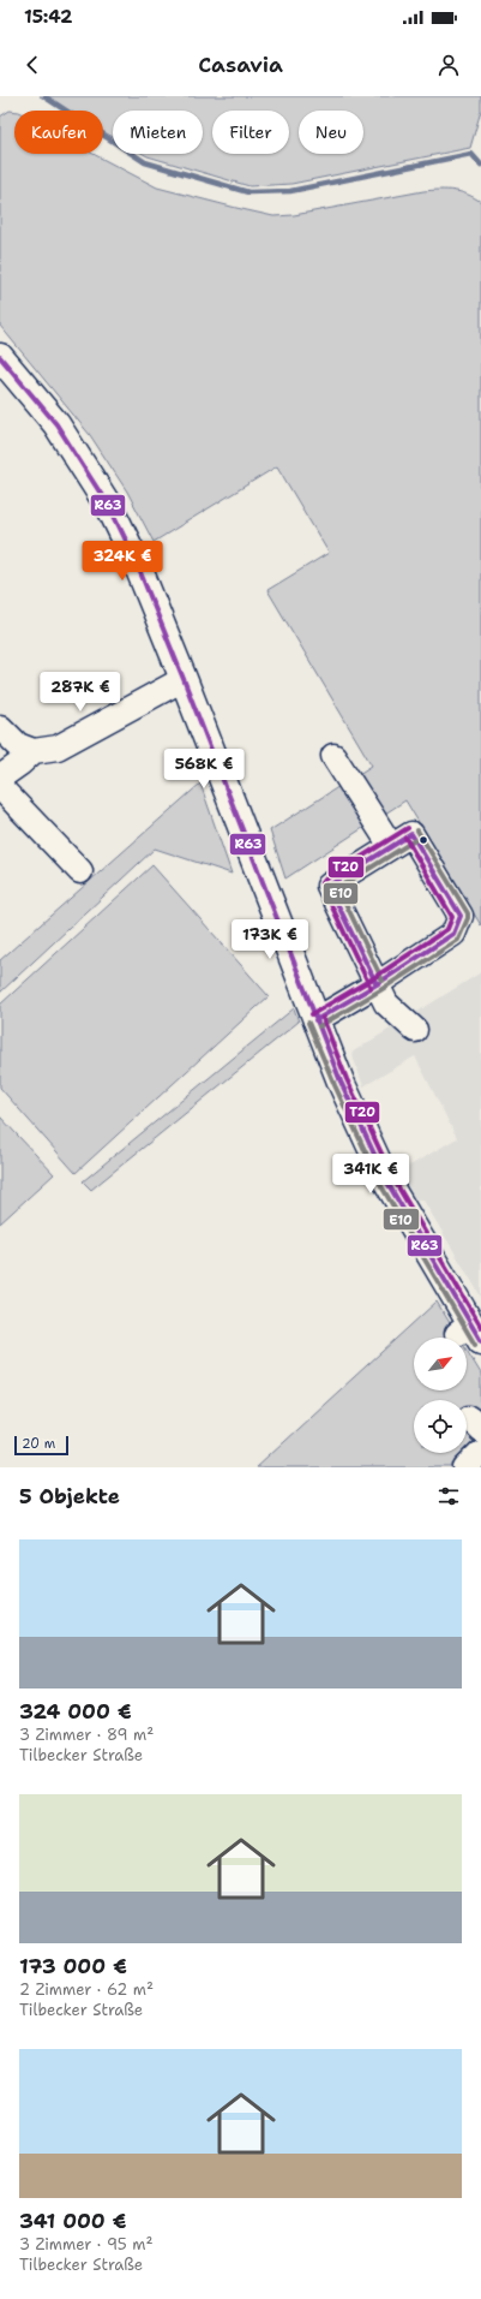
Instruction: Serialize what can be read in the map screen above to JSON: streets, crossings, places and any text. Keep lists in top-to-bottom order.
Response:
{
  "lines": ["transit line R63", "transit line T20", "transit line E10"],
  "scale_bar": "20 m",
  "north": "top right",
  "page": {
    "status": "15:42",
    "header": "Casavia",
    "chip": [
      "Kaufen",
      "Mieten",
      "Filter",
      "Neu"
    ],
    "price": [
      "324K €",
      "287K €",
      "568K €",
      "173K €",
      "341K €"
    ],
    "scale": "20 m",
    "heading": "5 Objekte",
    "list": [
      {
        "name": "324 000 €",
        "note": "3 Zimmer · 89 m² · Tilbecker Straße"
      },
      {
        "name": "173 000 €",
        "note": "2 Zimmer · 62 m² · Tilbecker Straße"
      },
      {
        "name": "341 000 €",
        "note": "3 Zimmer · 95 m² · Tilbecker Straße"
      }
    ]
  }
}
